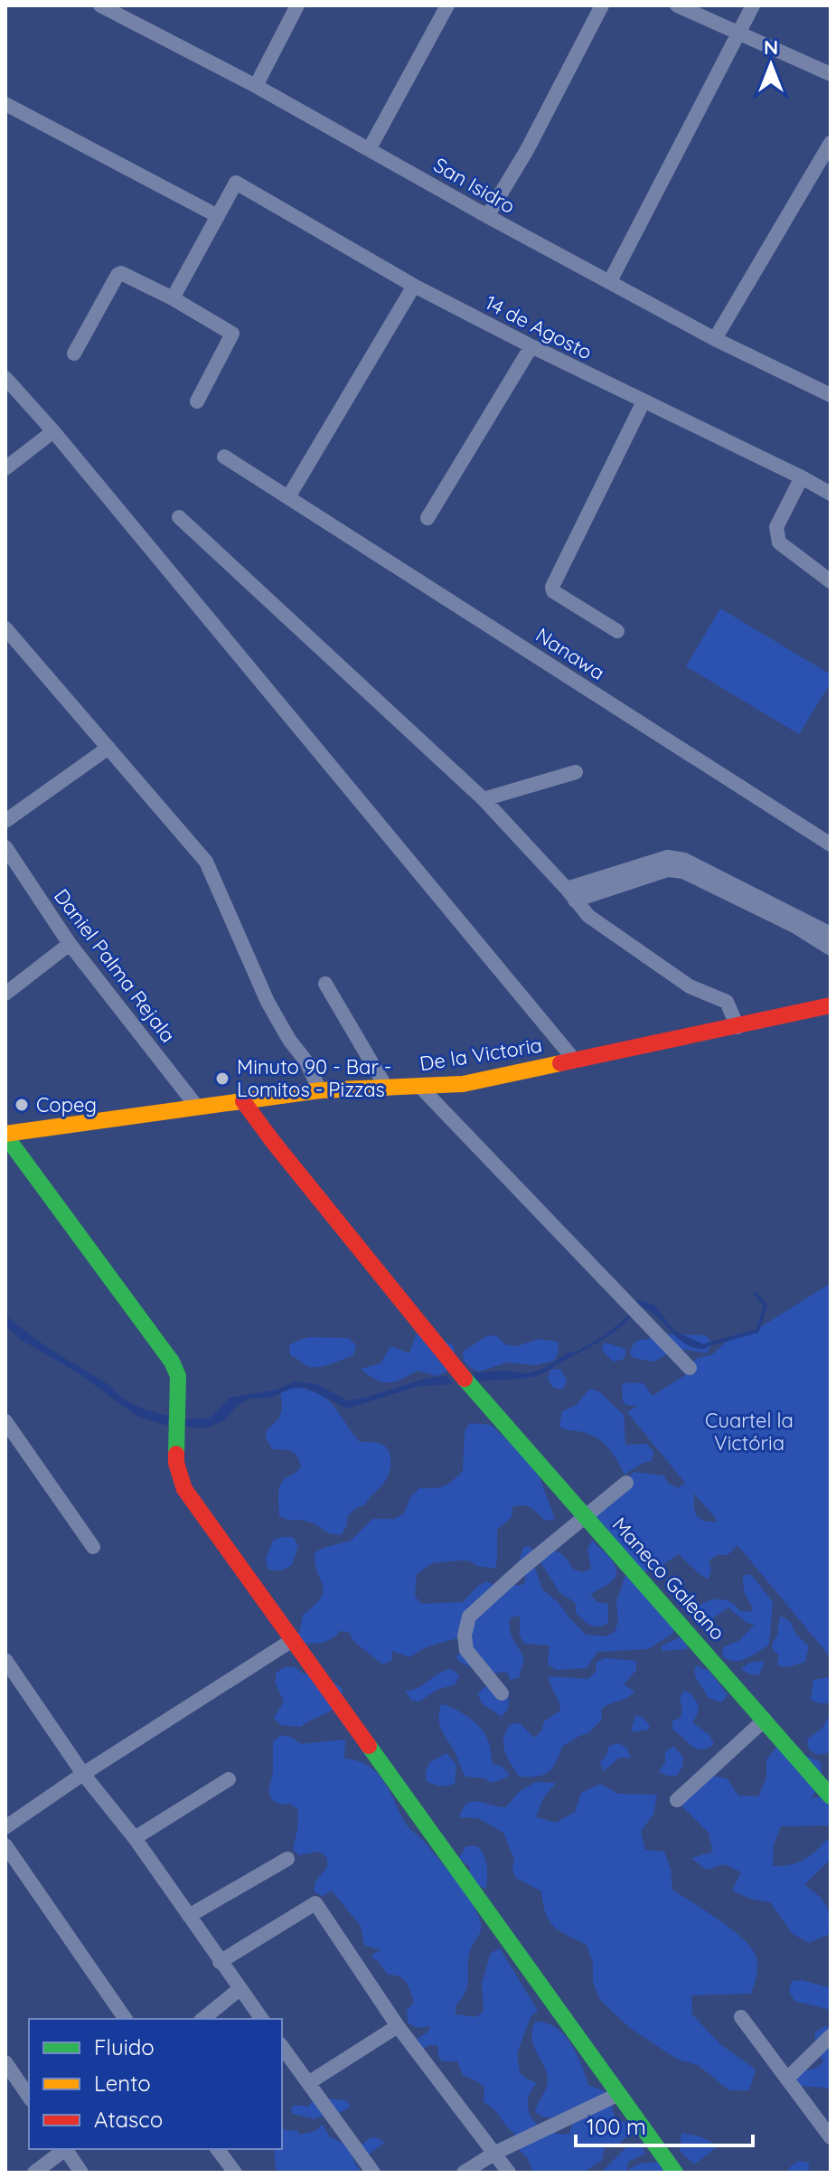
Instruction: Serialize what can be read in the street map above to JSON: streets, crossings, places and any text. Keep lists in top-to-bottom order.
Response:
{
  "streets": {
    "street": [
      "San Isidro",
      "14 de Agosto",
      "Nanawa",
      "Daniel Palma Rejala",
      "De la Victoria",
      "Maneco Galeano"
    ]
  },
  "crossings": [
    ["Daniel Palma Rejala", "De la Victoria"],
    ["De la Victoria", "Maneco Galeano"]
  ],
  "parks": ["Cuartel la Victória"],
  "places": ["Minuto 90 - Bar - Lomitos - Pizzas", "Copeg"],
  "legend": ["Fluido", "Lento", "Atasco"],
  "scale_bar": "100 m",
  "north": "top"
}
